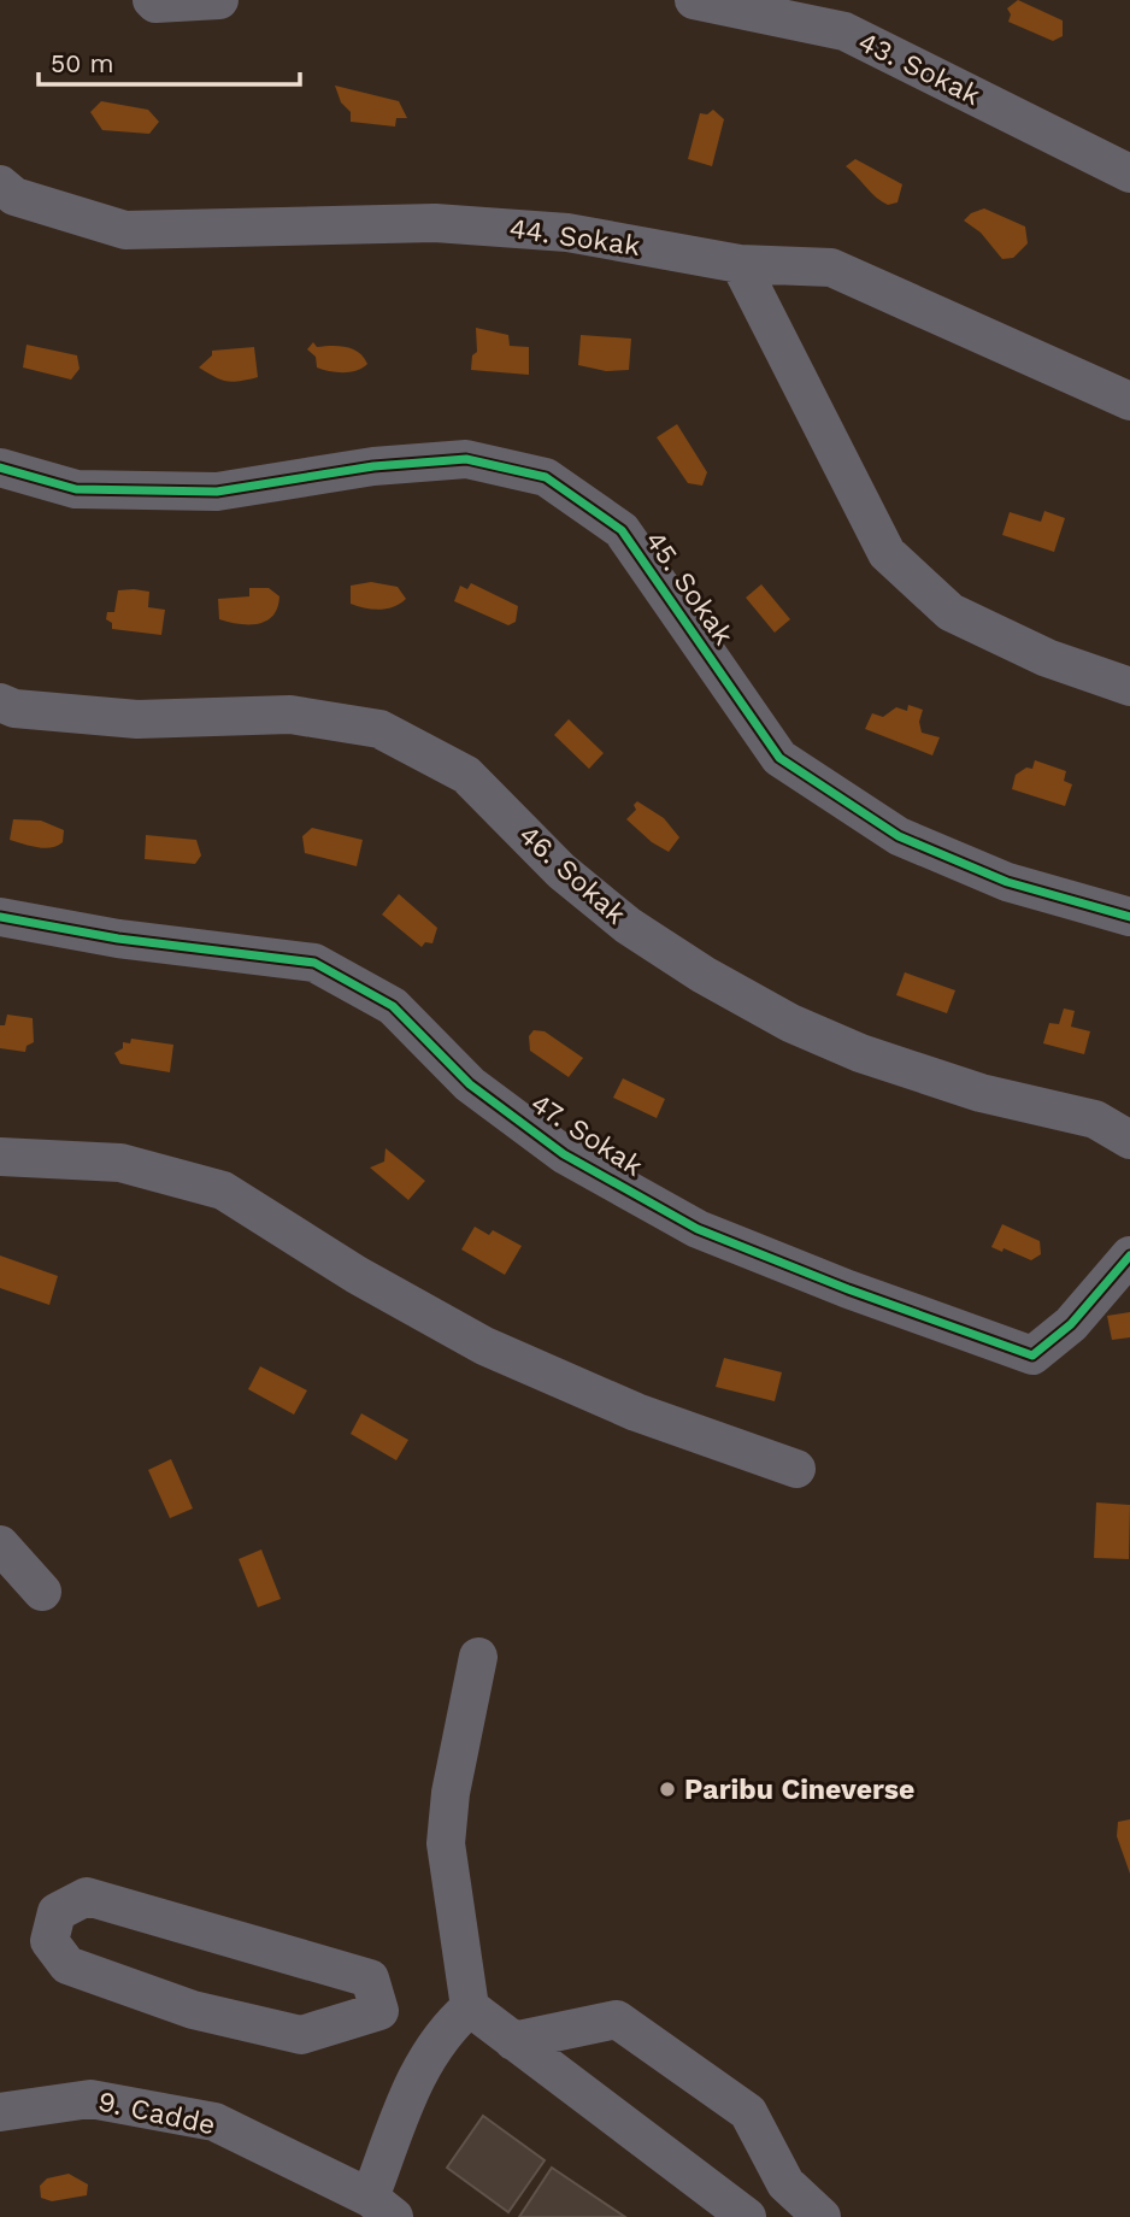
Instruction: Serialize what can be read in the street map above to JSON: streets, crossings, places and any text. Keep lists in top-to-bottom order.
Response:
{
  "streets": {
    "street": [
      "43. Sokak",
      "44. Sokak",
      "45. Sokak",
      "46. Sokak",
      "47. Sokak",
      "9. Cadde"
    ]
  },
  "places": ["Paribu Cineverse"],
  "scale_bar": "50 m"
}
